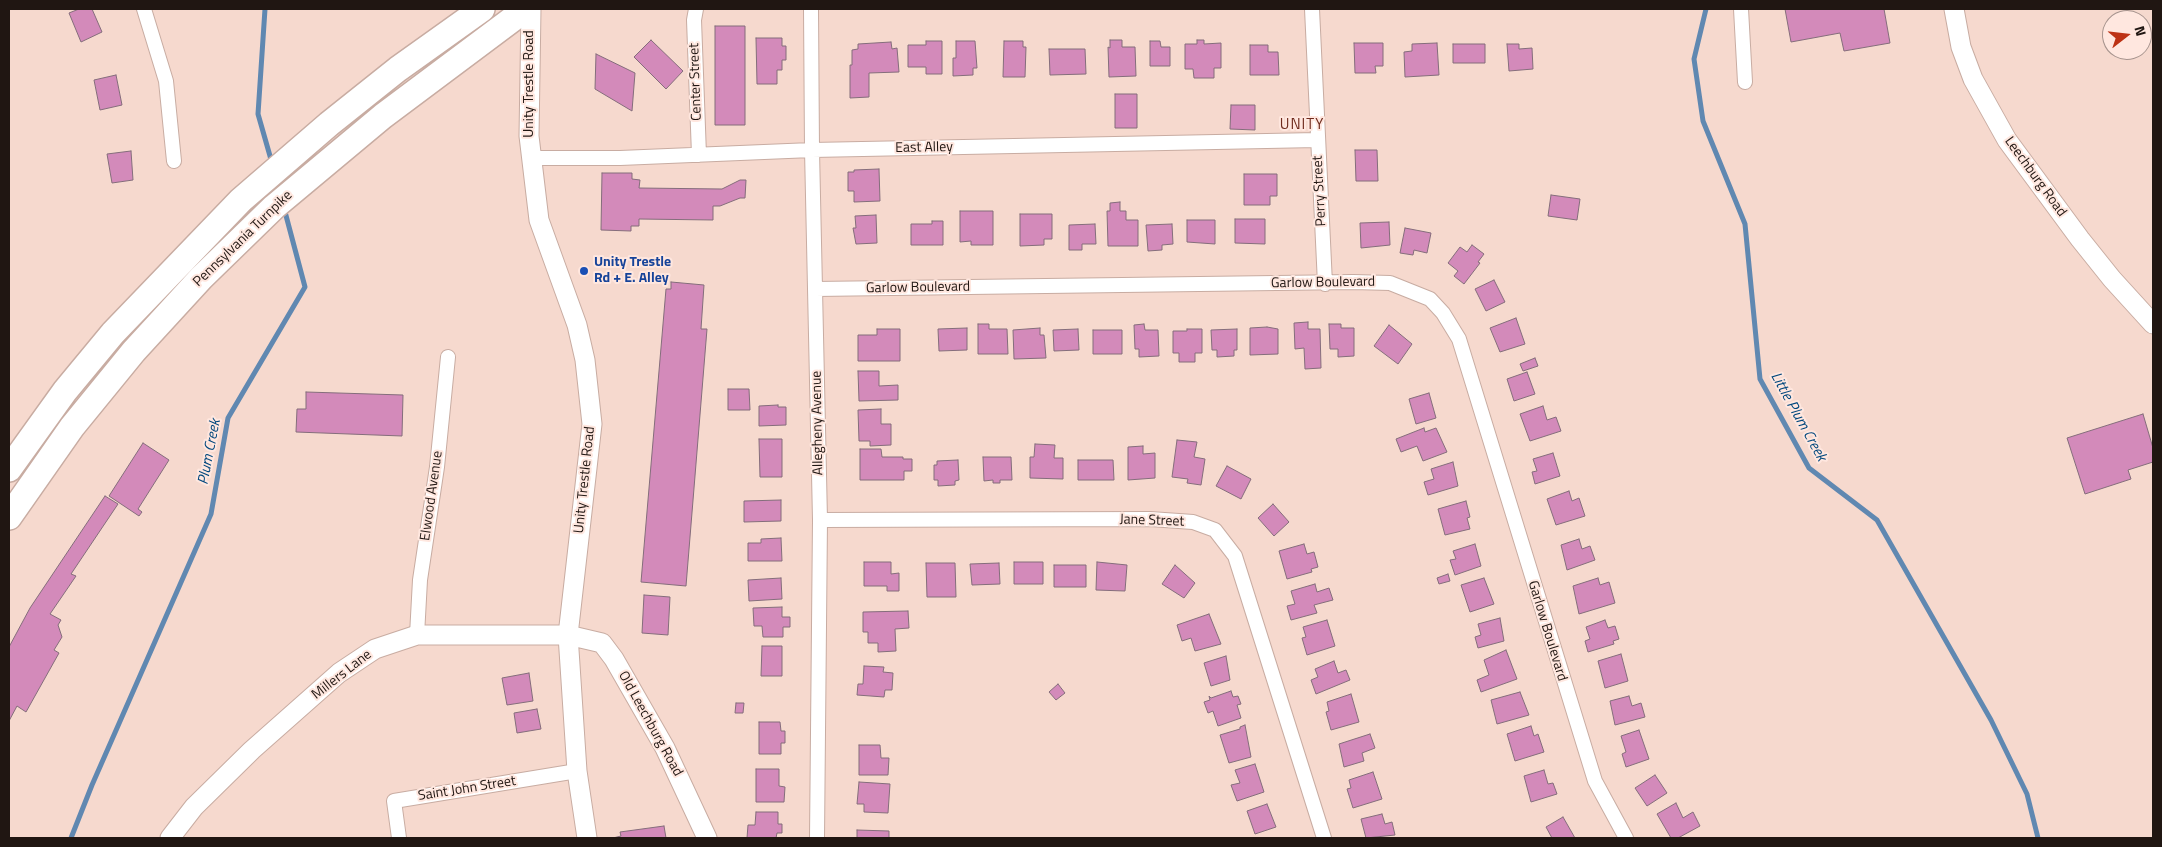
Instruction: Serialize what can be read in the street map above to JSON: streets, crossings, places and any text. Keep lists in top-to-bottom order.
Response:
{
  "streets": {
    "highway": ["Pennsylvania Turnpike"],
    "street": [
      "Center Street",
      "Unity Trestle Road",
      "East Alley",
      "Leechburg Road",
      "Perry Street",
      "Garlow Boulevard",
      "Allegheny Avenue",
      "Elwood Avenue",
      "Jane Street",
      "Millers Lane",
      "Old Leechburg Road",
      "Saint John Street"
    ]
  },
  "crossings": [
    ["Center Street", "East Alley"],
    ["Unity Trestle Road", "East Alley"],
    ["Unity Trestle Road", "Millers Lane"],
    ["Unity Trestle Road", "Old Leechburg Road"],
    ["Unity Trestle Road", "Saint John Street"],
    ["East Alley", "Perry Street"],
    ["East Alley", "Allegheny Avenue"],
    ["Perry Street", "Garlow Boulevard"],
    ["Garlow Boulevard", "Allegheny Avenue"],
    ["Allegheny Avenue", "Jane Street"],
    ["Elwood Avenue", "Millers Lane"],
    ["Millers Lane", "Old Leechburg Road"]
  ],
  "districts": ["UNITY"],
  "water": ["Little Plum Creek", "Plum Creek"],
  "places": ["Unity Trestle Rd + E. Alley"],
  "north": "right"
}
